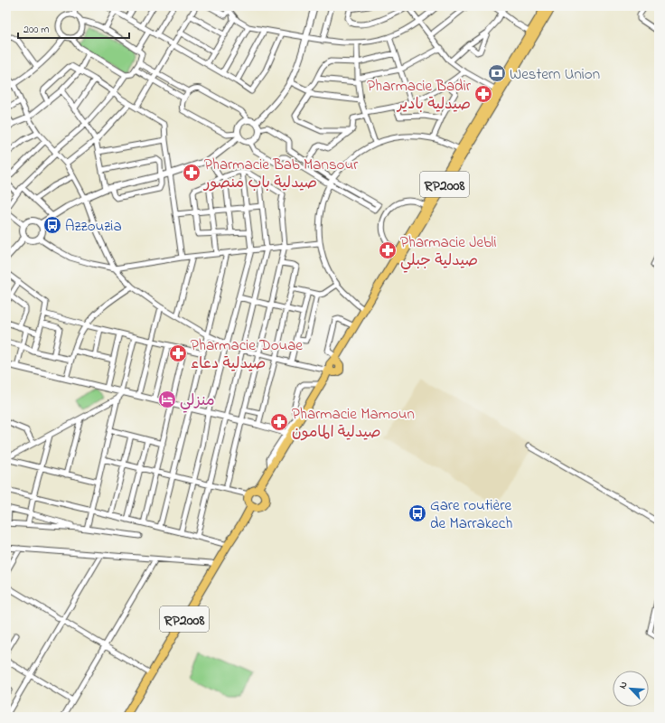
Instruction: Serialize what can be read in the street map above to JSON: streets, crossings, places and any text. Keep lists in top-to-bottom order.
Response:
{
  "streets": {
    "highway": ["RP2008"]
  },
  "places": {
    "bank": ["Western Union"],
    "pharmacy": [
      "Pharmacie Badir صيدلية بادير",
      "Pharmacie Bab Mansour صيدلية باب منصور",
      "Pharmacie Jebli صيدلية جبلي",
      "Pharmacie Douae صيدلية دعاء",
      "Pharmacie Mamoun صيدلية المامون"
    ],
    "bus stop": ["Azzouzia", "Gare routière de Marrakech"],
    "hotel": ["منزلي"]
  },
  "scale_bar": "200 m",
  "north": "top left"
}
